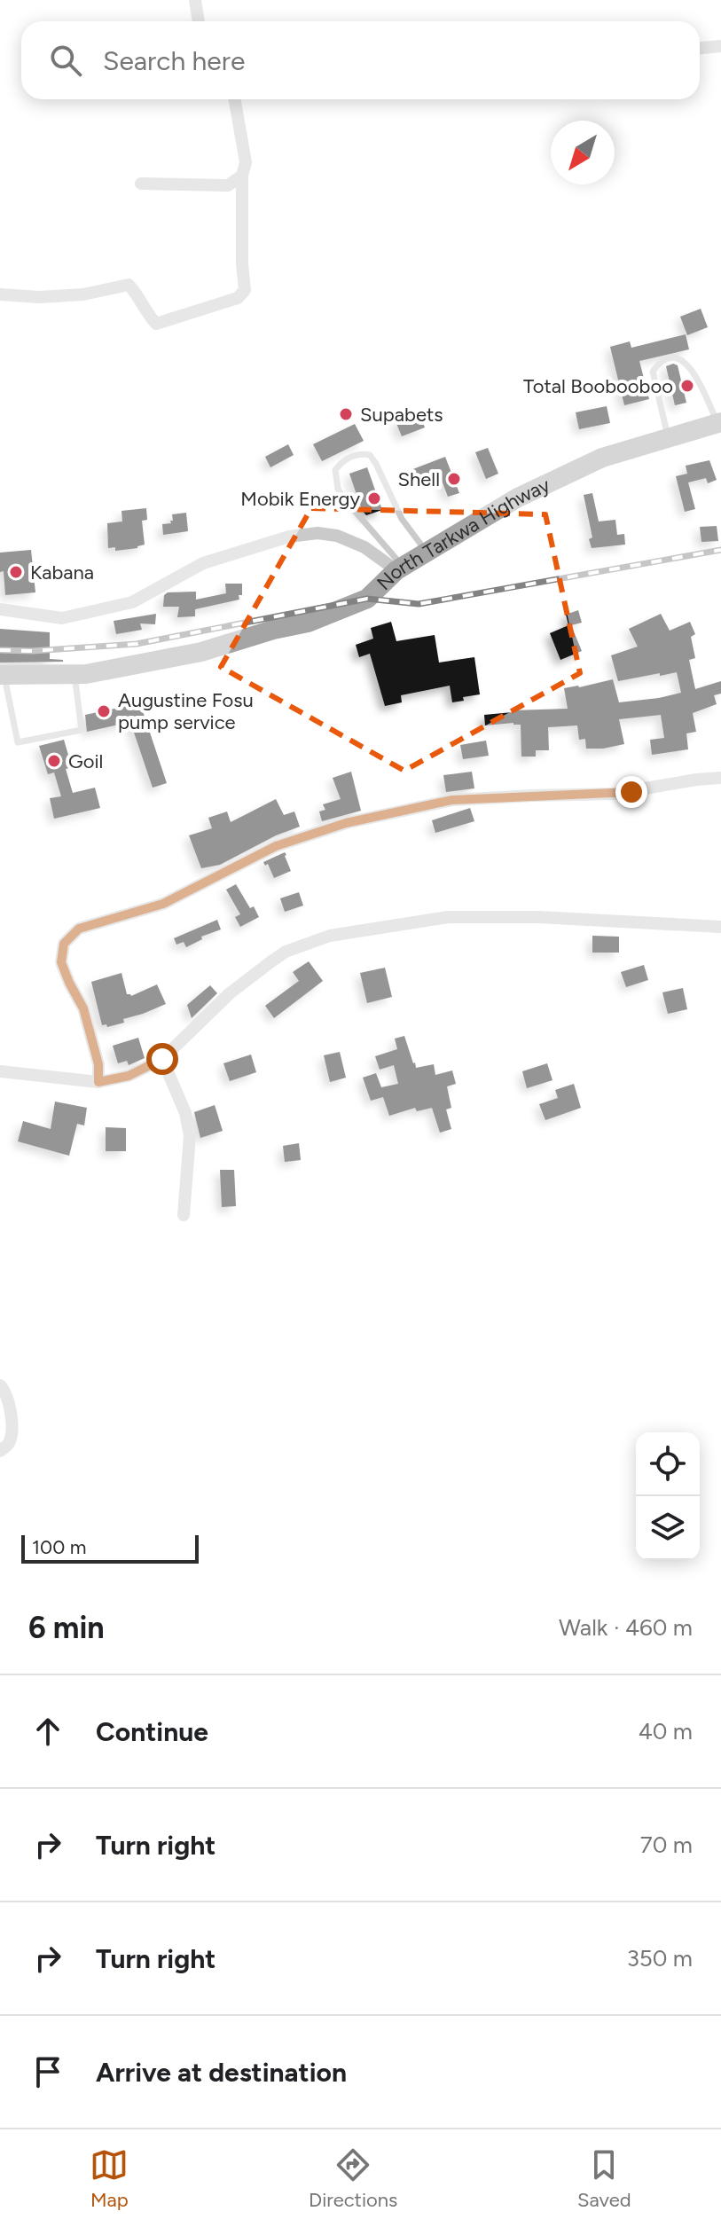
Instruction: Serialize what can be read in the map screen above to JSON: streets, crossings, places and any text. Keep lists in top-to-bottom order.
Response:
{
  "streets": {
    "main road": ["North Tarkwa Highway"]
  },
  "places": [
    "Total Boobooboo",
    "Supabets",
    "Shell",
    "Mobik Energy",
    "Kabana",
    "Augustine Fosu pump service",
    "Goil"
  ],
  "scale_bar": "100 m",
  "north": "bottom left",
  "page": {
    "search": "Search here",
    "scale": "100 m",
    "heading": ["6 min", "Walk · 460 m"],
    "list": [
      ["Continue", "40 m"],
      ["Turn right", "70 m"],
      ["Turn right", "350 m"],
      "Arrive at destination"
    ],
    "nav": ["Map", "Directions", "Saved"]
  }
}
